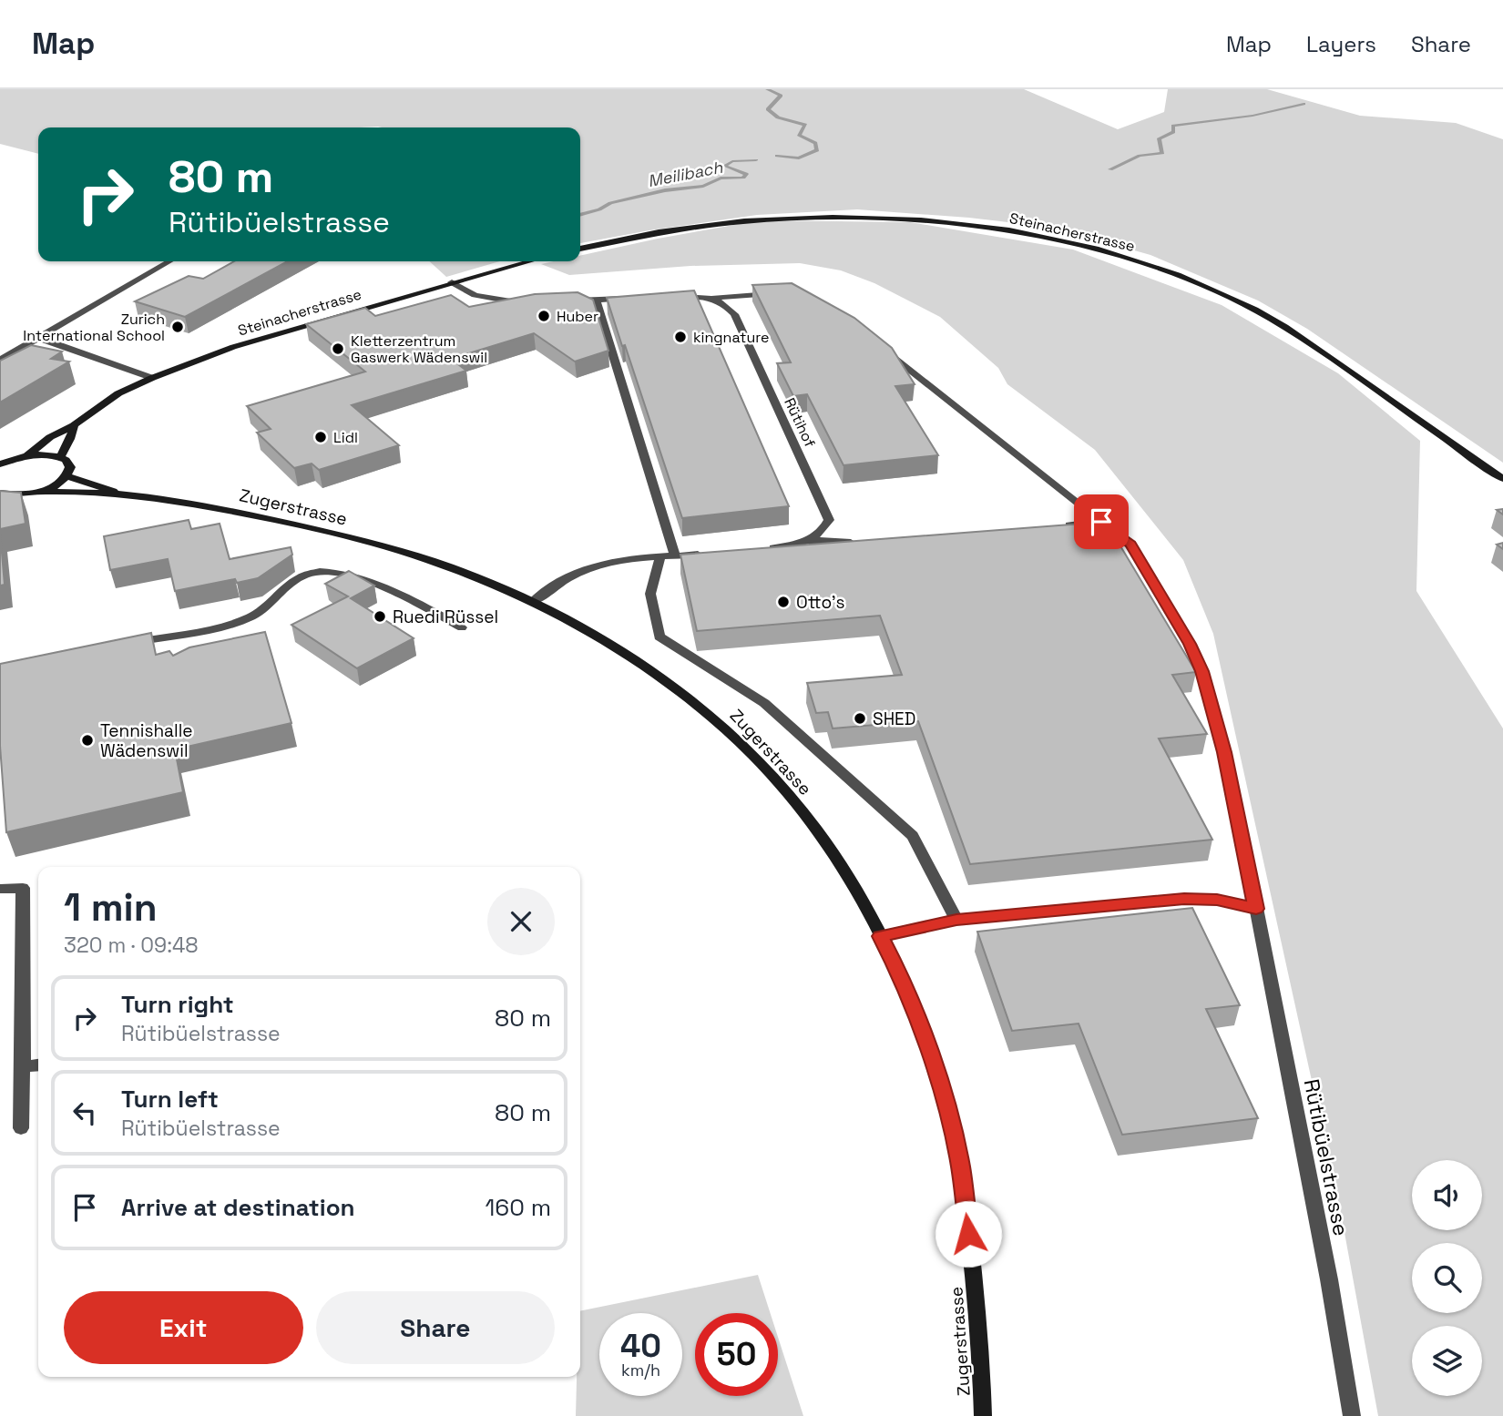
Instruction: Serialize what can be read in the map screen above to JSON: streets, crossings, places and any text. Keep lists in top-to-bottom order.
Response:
{
  "streets": {
    "street": [
      "Steinacherstrasse",
      "Rütihof",
      "Zugerstrasse",
      "Rütibüelstrasse"
    ]
  },
  "water": ["Meilibach"],
  "places": [
    "Huber",
    "Zurich International School",
    "kingnature",
    "Kletterzentrum Gaswerk Wädenswil",
    "Lidl",
    "Otto's",
    "Ruedi Rüssel",
    "SHED",
    "Tennishalle Wädenswil"
  ],
  "page": {
    "header": "Map",
    "nav": ["Map", "Layers", "Share"],
    "turn": ["80 m", "Rütibüelstrasse"],
    "heading": ["1 min", "320 m · 09:48"],
    "list": [
      {
        "name": "Turn right",
        "note": "Rütibüelstrasse",
        "value": "80 m"
      },
      {
        "name": "Turn left",
        "note": "Rütibüelstrasse",
        "value": "80 m"
      },
      {
        "name": "Arrive at destination",
        "value": "160 m"
      }
    ],
    "buttons": ["Exit", "Share"],
    "speed": "40 km/h",
    "limit": "50"
  }
}
